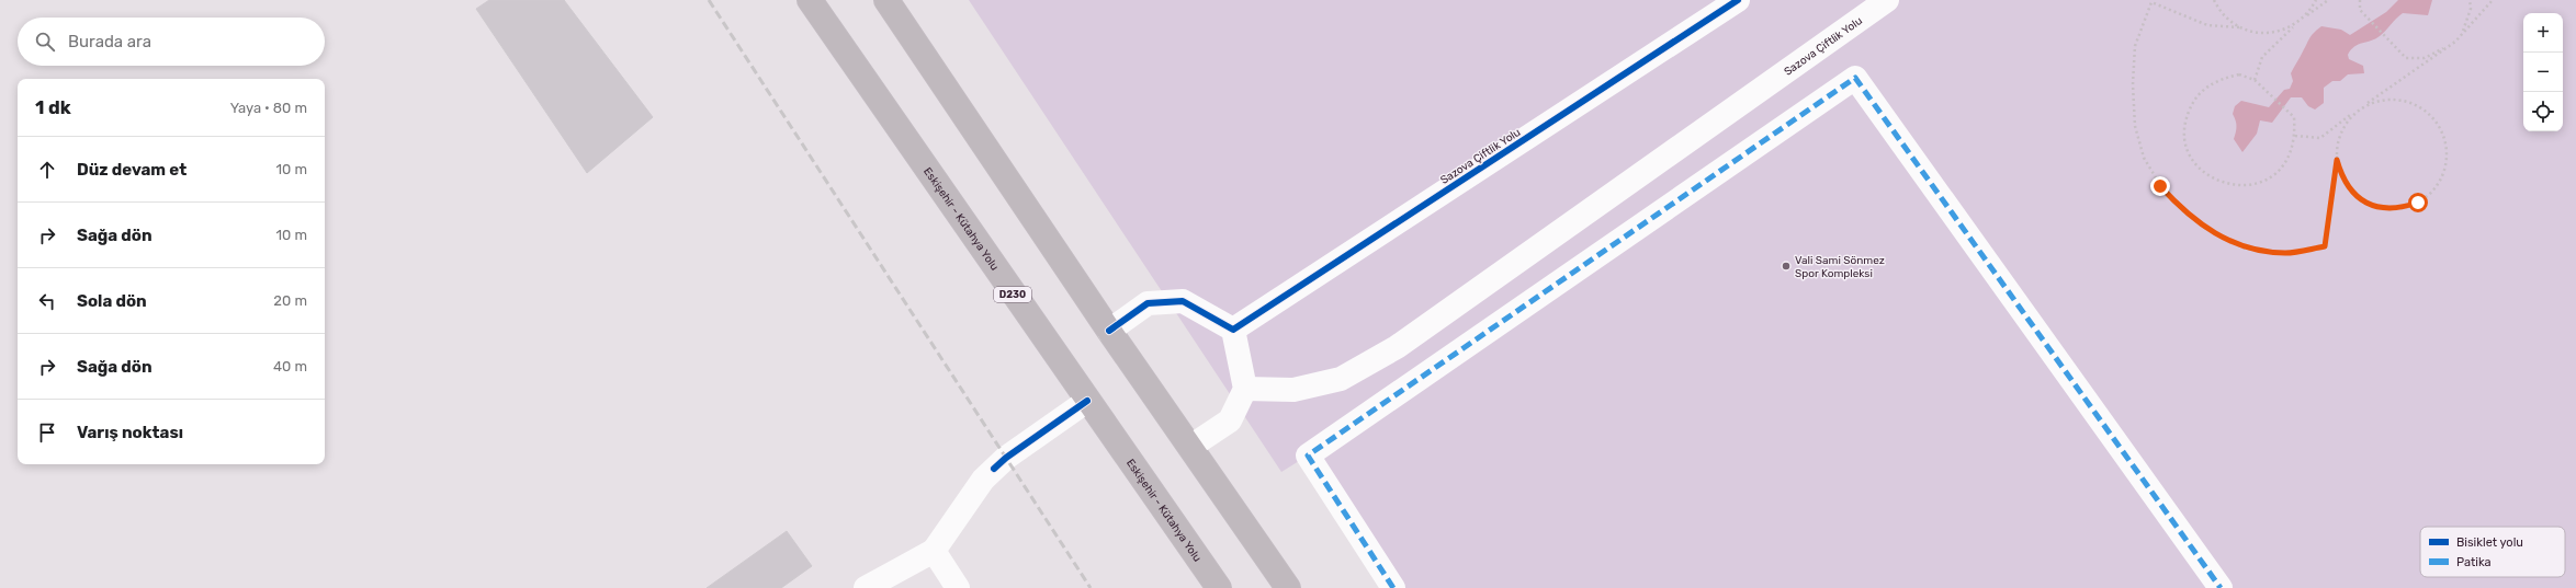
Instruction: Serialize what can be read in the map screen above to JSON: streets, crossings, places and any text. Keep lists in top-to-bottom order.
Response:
{
  "streets": {
    "highway": ["Eskişehir - Kütahya Yolu", "D230"],
    "street": ["Sazova Çiftlik Yolu"]
  },
  "places": ["Vali Sami Sönmez Spor Kompleksi"],
  "legend": ["Bisiklet yolu", "Patika"],
  "page": {
    "map_buttons": ["+", "−"],
    "search": "Burada ara",
    "heading": ["1 dk", "Yaya · 80 m"],
    "list": [
      ["Düz devam et", "10 m"],
      ["Sağa dön", "10 m"],
      ["Sola dön", "20 m"],
      ["Sağa dön", "40 m"],
      "Varış noktası"
    ]
  }
}
